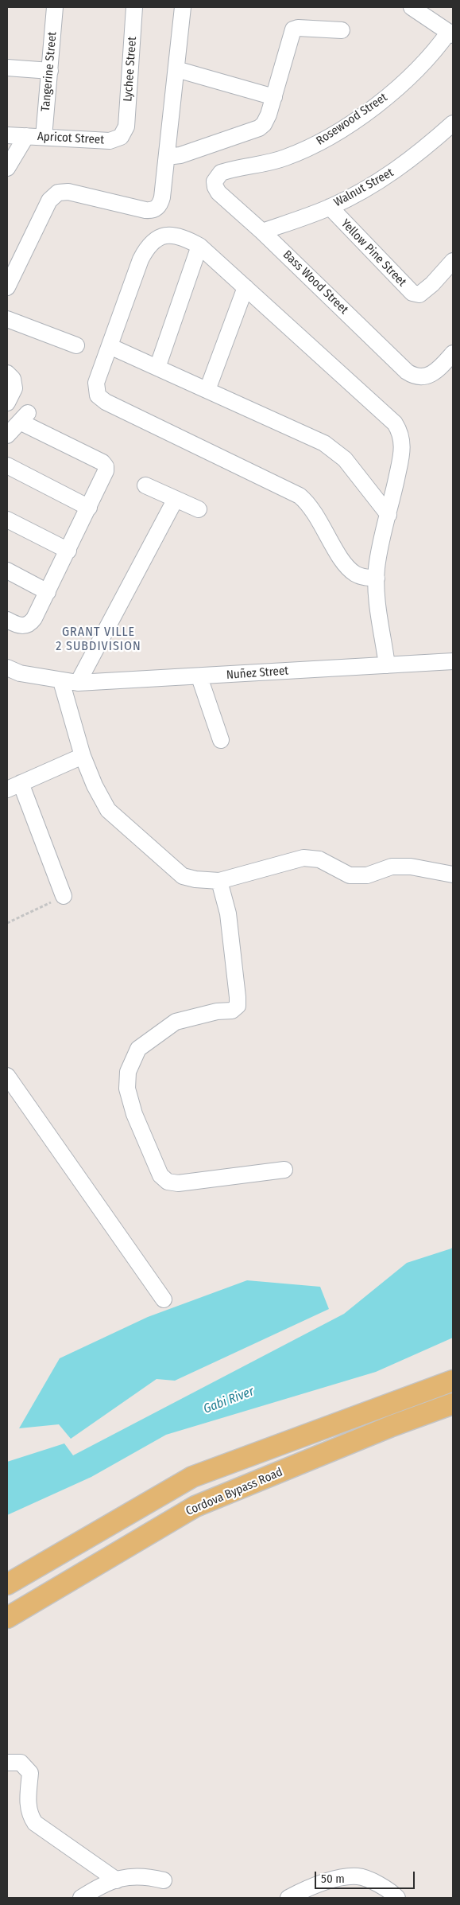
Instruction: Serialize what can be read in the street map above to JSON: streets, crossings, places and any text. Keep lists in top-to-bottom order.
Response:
{
  "streets": {
    "main road": ["Cordova Bypass Road"],
    "street": [
      "Lychee Street",
      "Tangerine Street",
      "Rosewood Street",
      "Apricot Street",
      "Walnut Street",
      "Yellow Pine Street",
      "Bass Wood Street",
      "Nuñez Street"
    ]
  },
  "crossings": [
    ["Lychee Street", "Apricot Street"],
    ["Tangerine Street", "Apricot Street"],
    ["Rosewood Street", "Bass Wood Street"],
    ["Walnut Street", "Yellow Pine Street"],
    ["Walnut Street", "Bass Wood Street"]
  ],
  "districts": ["GRANT VILLE 2 SUBDIVISION"],
  "water": ["Gabi River"],
  "scale_bar": "50 m"
}
